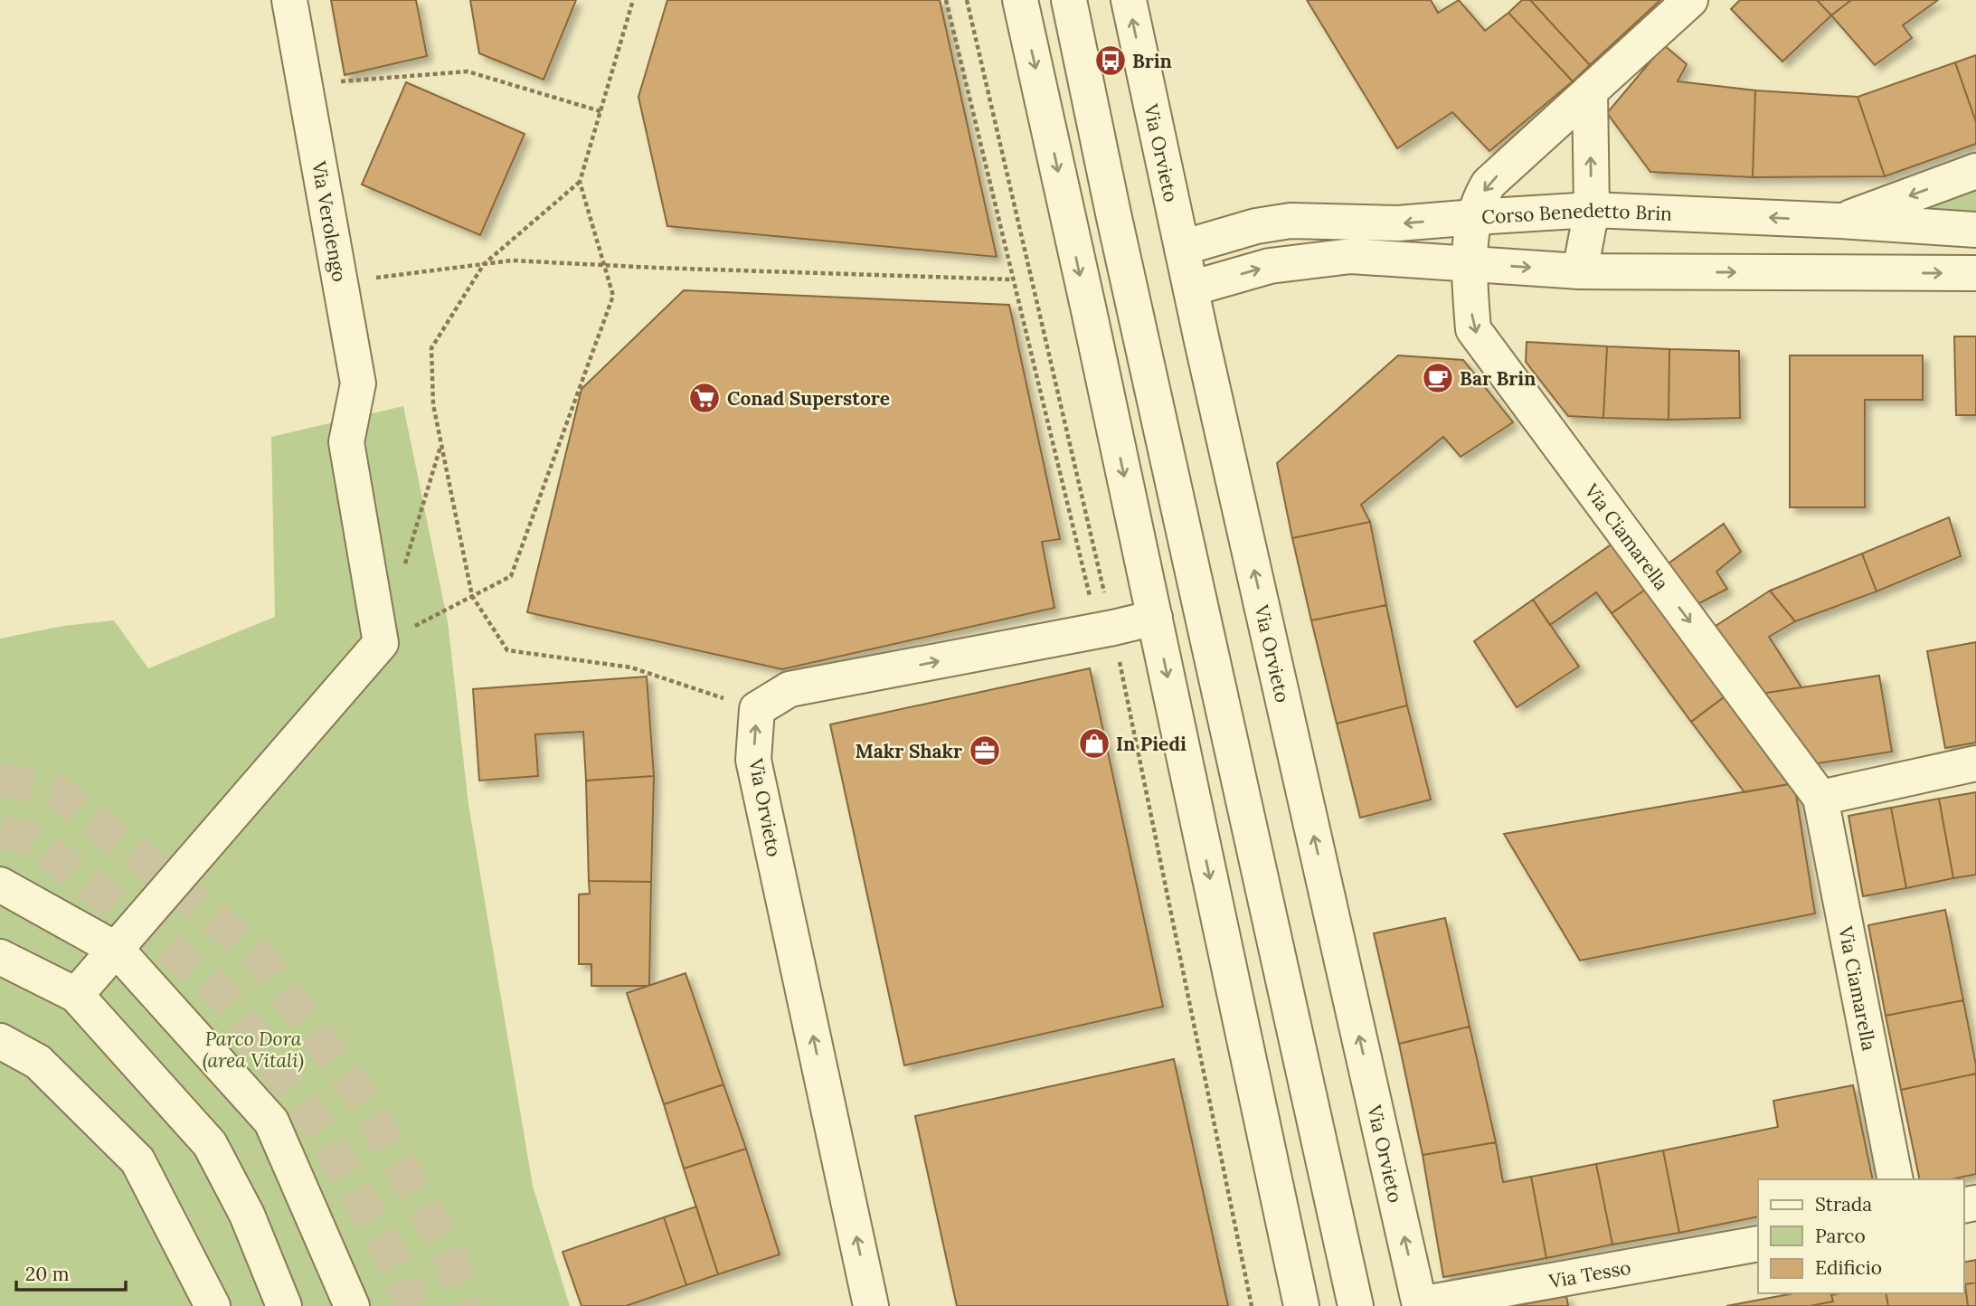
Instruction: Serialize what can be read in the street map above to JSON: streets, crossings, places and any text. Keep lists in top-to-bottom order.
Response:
{
  "streets": {
    "street": [
      "Via Orvieto",
      "Corso Benedetto Brin",
      "Via Verolengo",
      "Via Ciamarella",
      "Via Tesso"
    ]
  },
  "crossings": [
    ["Via Orvieto", "Corso Benedetto Brin"],
    ["Via Orvieto", "Via Tesso"],
    ["Corso Benedetto Brin", "Via Ciamarella"]
  ],
  "one_way": ["Via Ciamarella"],
  "parks": ["Parco Dora (area Vitali)"],
  "places": {
    "bus stop": ["Brin"],
    "cafe": ["Bar Brin"],
    "supermarket": ["Conad Superstore"],
    "shop": ["In Piedi"],
    "office": ["Makr Shakr"]
  },
  "legend": ["Strada", "Parco", "Edificio"],
  "scale_bar": "20 m"
}
